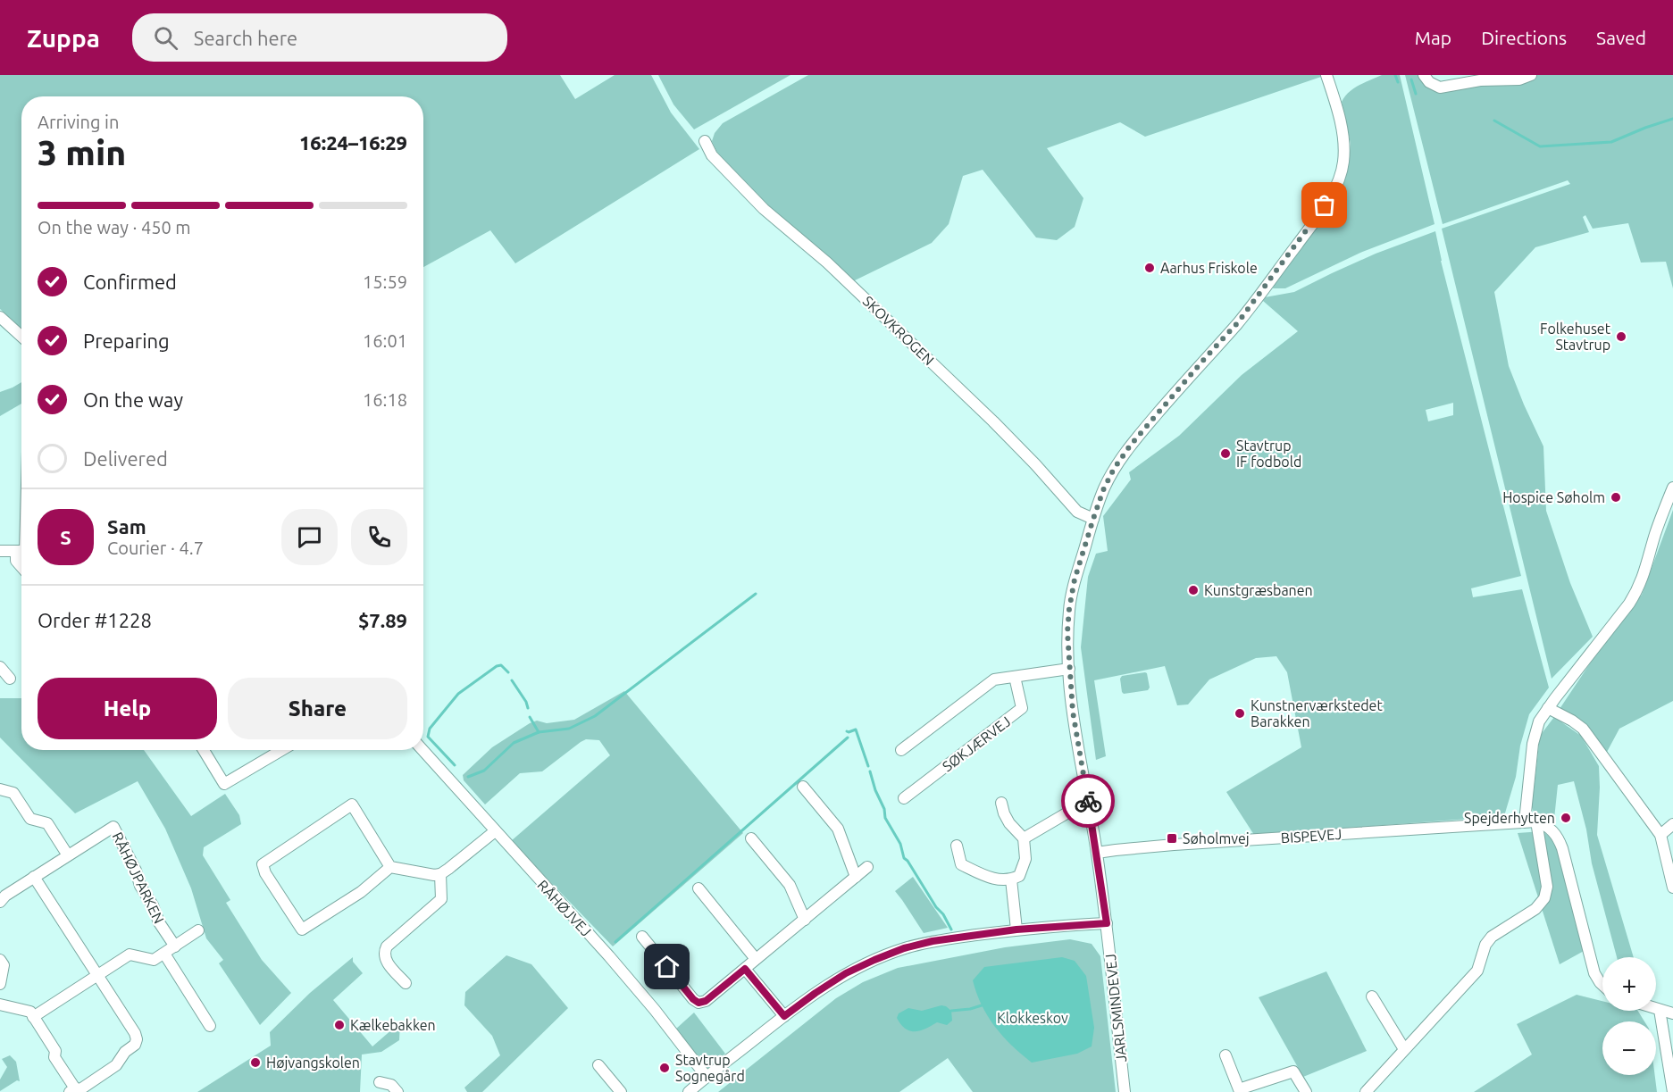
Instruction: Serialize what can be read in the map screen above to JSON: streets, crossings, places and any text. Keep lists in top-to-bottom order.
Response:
{
  "streets": {
    "street": [
      "SKOVKROGEN",
      "SØKJÆRVEJ",
      "BISPEVEJ",
      "RÅHØJPARKEN",
      "RÅHØJVEJ",
      "JARLSMINDEVEJ"
    ]
  },
  "parks": ["Klokkeskov"],
  "places": {
    "other": [
      "Aarhus Friskole",
      "Folkehuset Stavtrup",
      "Stavtrup IF fodbold",
      "Hospice Søholm",
      "Kunstgræsbanen",
      "Kunstnerværkstedet Barakken",
      "Spejderhytten",
      "Kælkebakken",
      "Højvangskolen",
      "Stavtrup Sognegård"
    ],
    "transit": ["Søholmvej"]
  },
  "page": {
    "header": "Zuppa",
    "search": "Search here",
    "nav": ["Map", "Directions", "Saved"],
    "heading": ["3 min", "Arriving in", "16:24–16:29"],
    "panel": [
      "Sam",
      "Courier · 4.7",
      "Order #1228",
      "$7.89"
    ],
    "bar": "On the way · 450 m",
    "list": [
      ["Confirmed", "15:59"],
      ["Preparing", "16:01"],
      ["On the way", "16:18"],
      "Delivered"
    ],
    "round": "S",
    "buttons": ["Help", "Share"],
    "map_buttons": ["+", "−"]
  }
}
